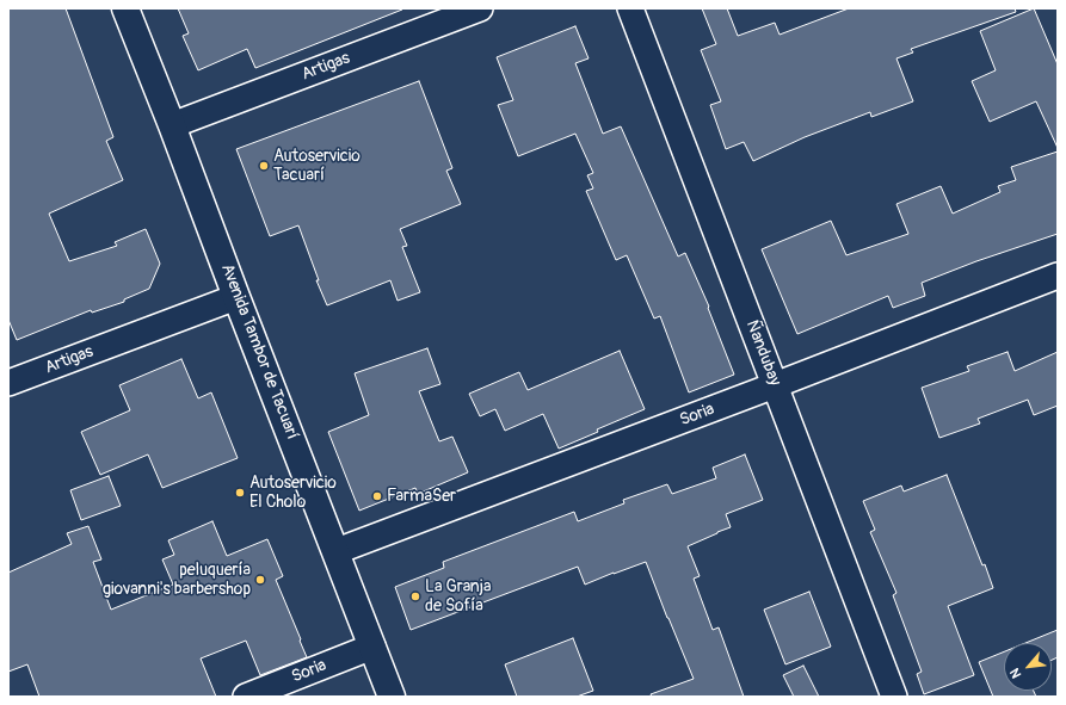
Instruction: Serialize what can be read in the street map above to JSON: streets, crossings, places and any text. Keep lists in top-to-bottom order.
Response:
{
  "streets": {
    "main road": ["Avenida Tambor de Tacuarí"],
    "street": ["Artigas", "Ñandubay", "Soria"]
  },
  "crossings": [
    ["Artigas", "Avenida Tambor de Tacuarí"],
    ["Avenida Tambor de Tacuarí", "Soria"],
    ["Ñandubay", "Soria"]
  ],
  "places": [
    "Autoservicio Tacuarí",
    "Autoservicio El Cholo",
    "FarmaSer",
    "peluquería giovanni's barbershop",
    "La Granja de Sofía"
  ],
  "north": "bottom left"
}
